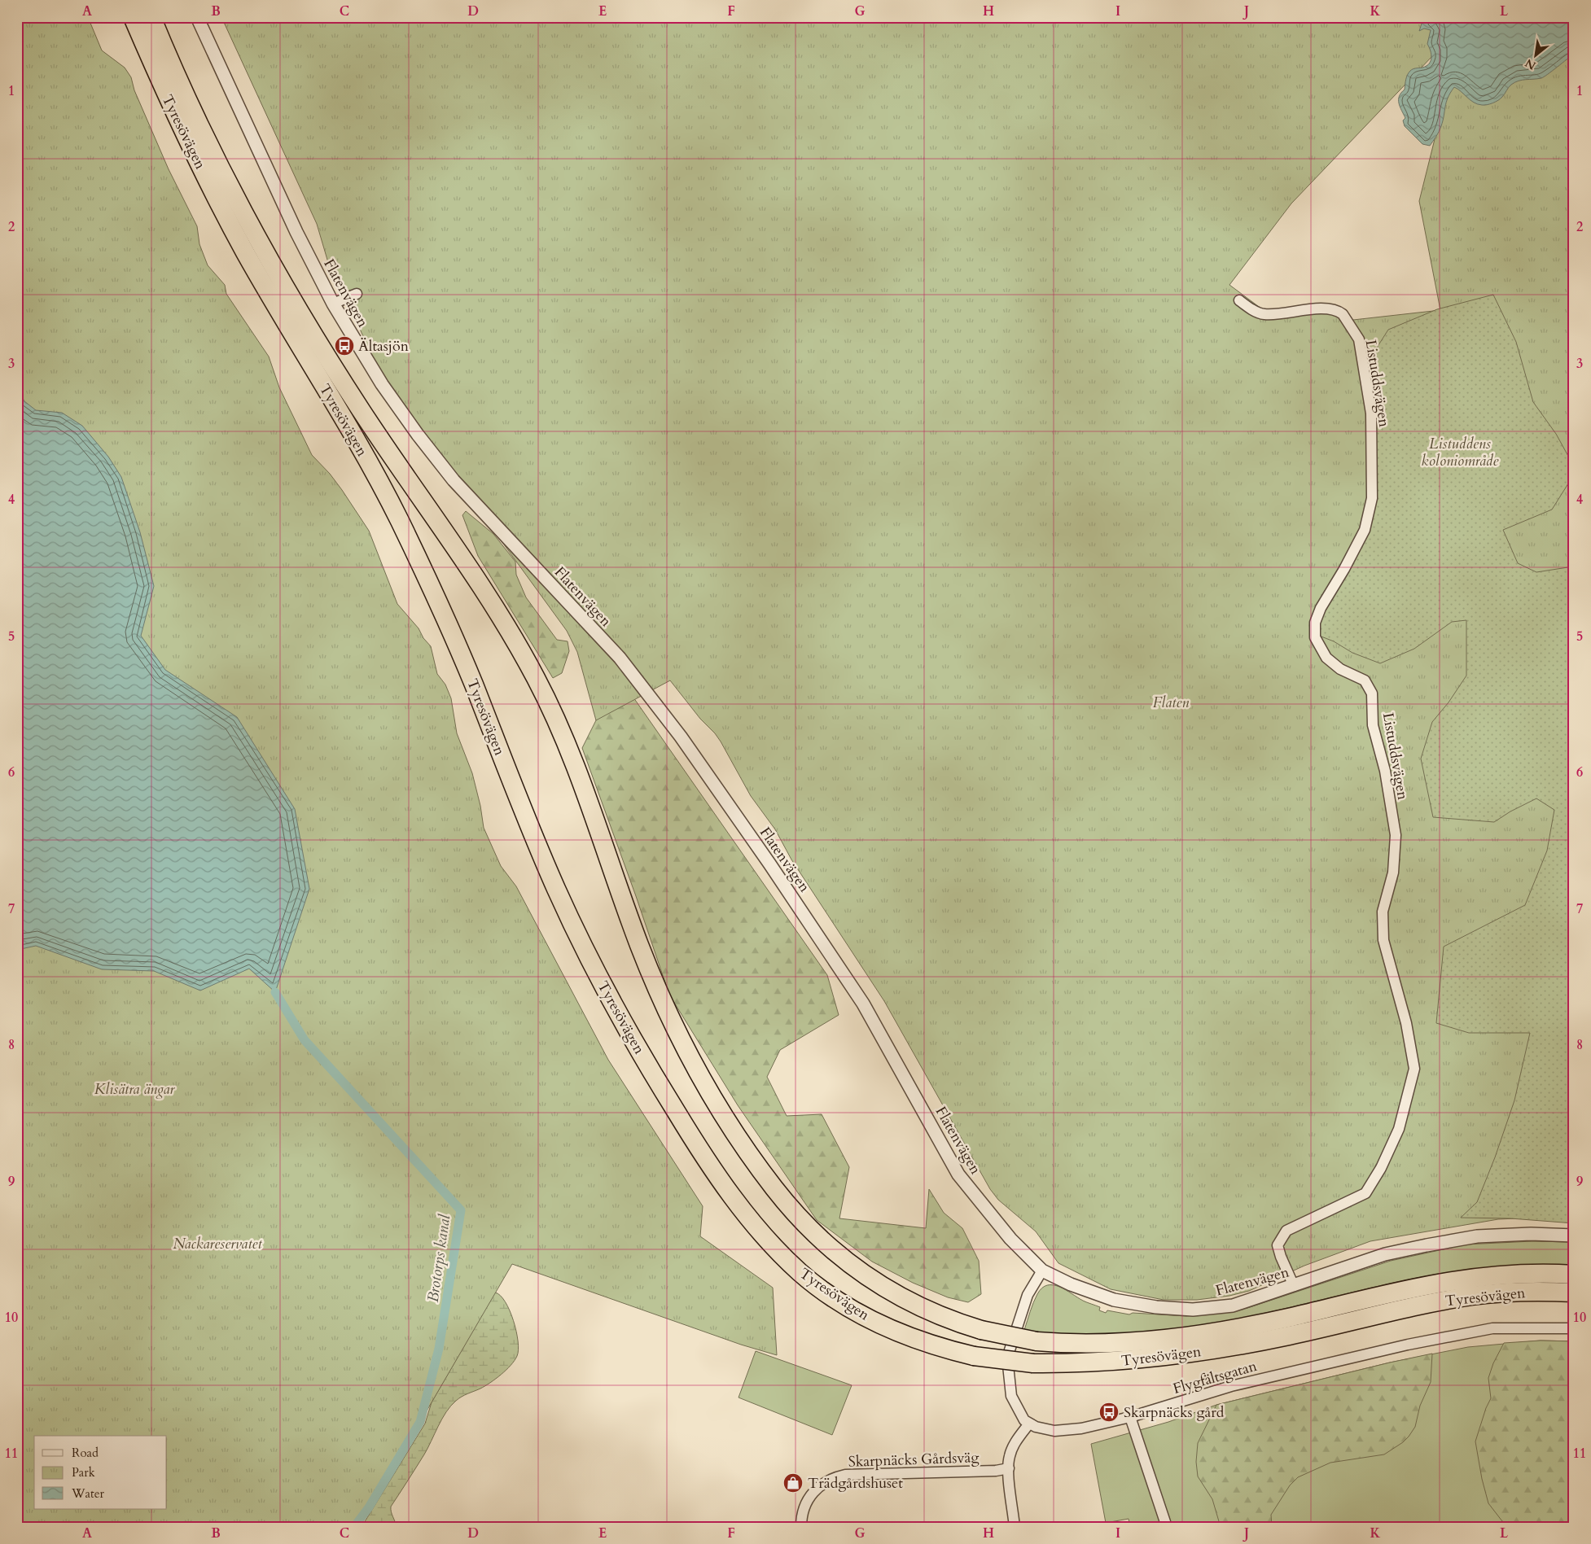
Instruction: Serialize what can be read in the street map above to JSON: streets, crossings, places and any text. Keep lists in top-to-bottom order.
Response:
{
  "streets": {
    "highway": ["Tyresövägen"],
    "street": [
      "Flatenvägen",
      "Listuddsvägen",
      "Flygfältsgatan",
      "Skarpnäcks Gårdsväg"
    ]
  },
  "crossings": [
    ["Flatenvägen", "Listuddsvägen"]
  ],
  "water": ["Brotorps kanal"],
  "parks": [
    "Listuddens koloniområde",
    "Flaten",
    "Klisätra ängar",
    "Nackareservatet"
  ],
  "places": {
    "bus stop": ["Ältasjön", "Skarpnäcks gård"],
    "shop": ["Trädgårdshuset"]
  },
  "legend": ["Road", "Park", "Water"],
  "north": "bottom left",
  "grid": {
    "columns": [
      "A",
      "B",
      "C",
      "D",
      "E",
      "F",
      "G",
      "H",
      "I",
      "J",
      "K",
      "L"
    ],
    "rows": [
      "1",
      "2",
      "3",
      "4",
      "5",
      "6",
      "7",
      "8",
      "9",
      "10",
      "11"
    ]
  }
}
